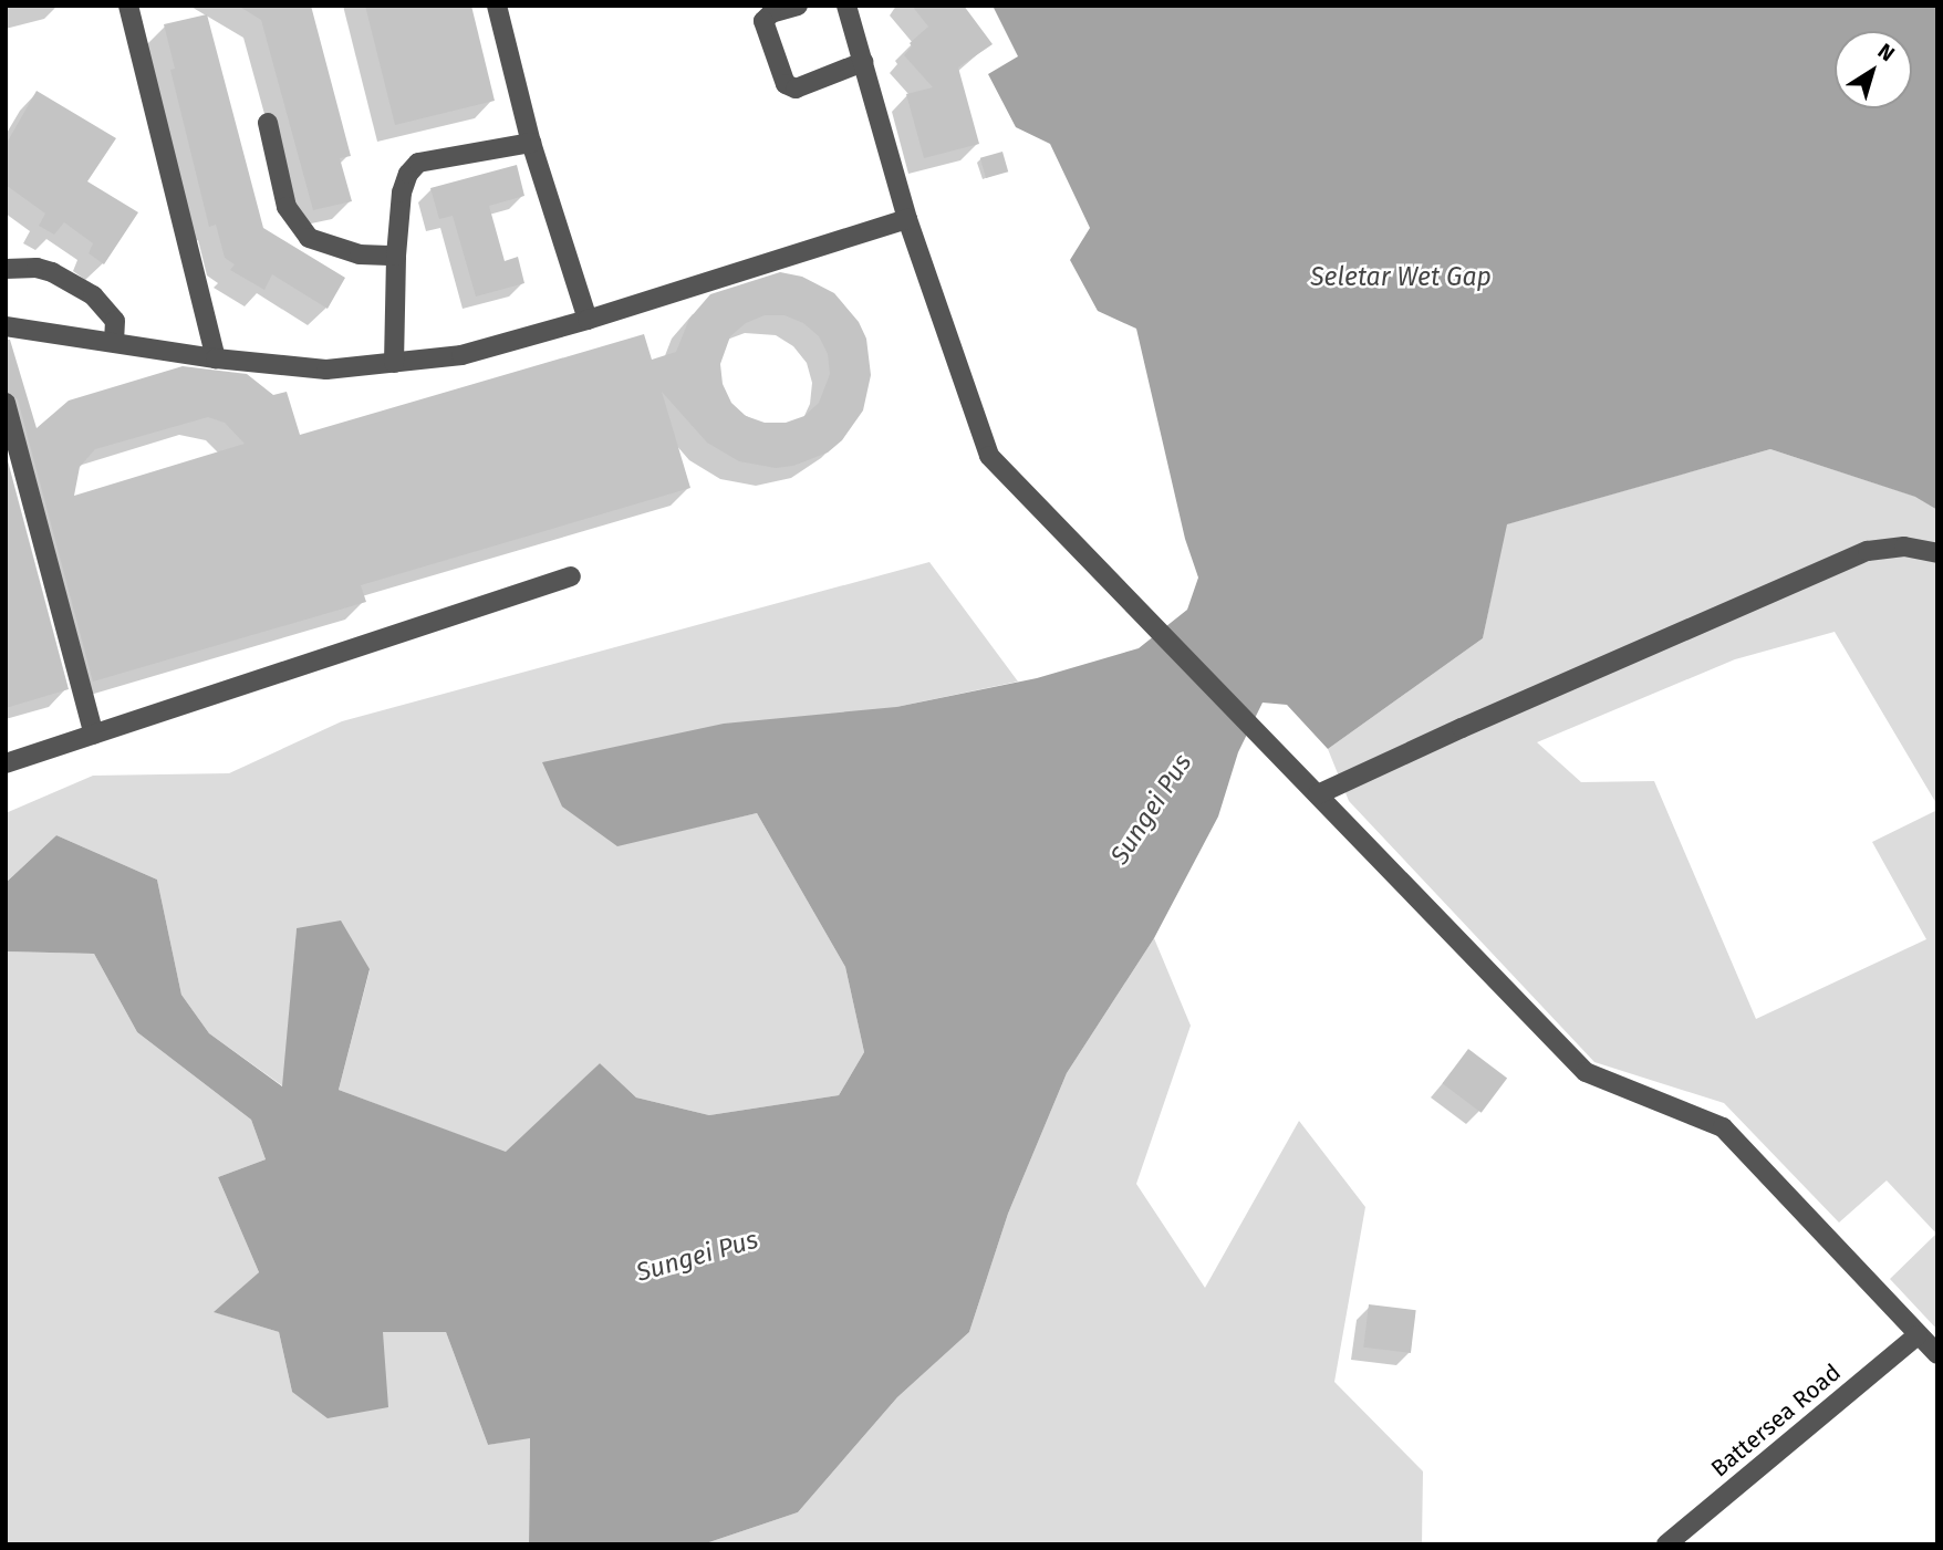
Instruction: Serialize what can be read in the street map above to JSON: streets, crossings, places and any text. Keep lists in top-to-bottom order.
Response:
{
  "streets": {
    "lane": ["Battersea Road"]
  },
  "water": ["Seletar Wet Gap", "Sungei Pus"],
  "north": "top right"
}
